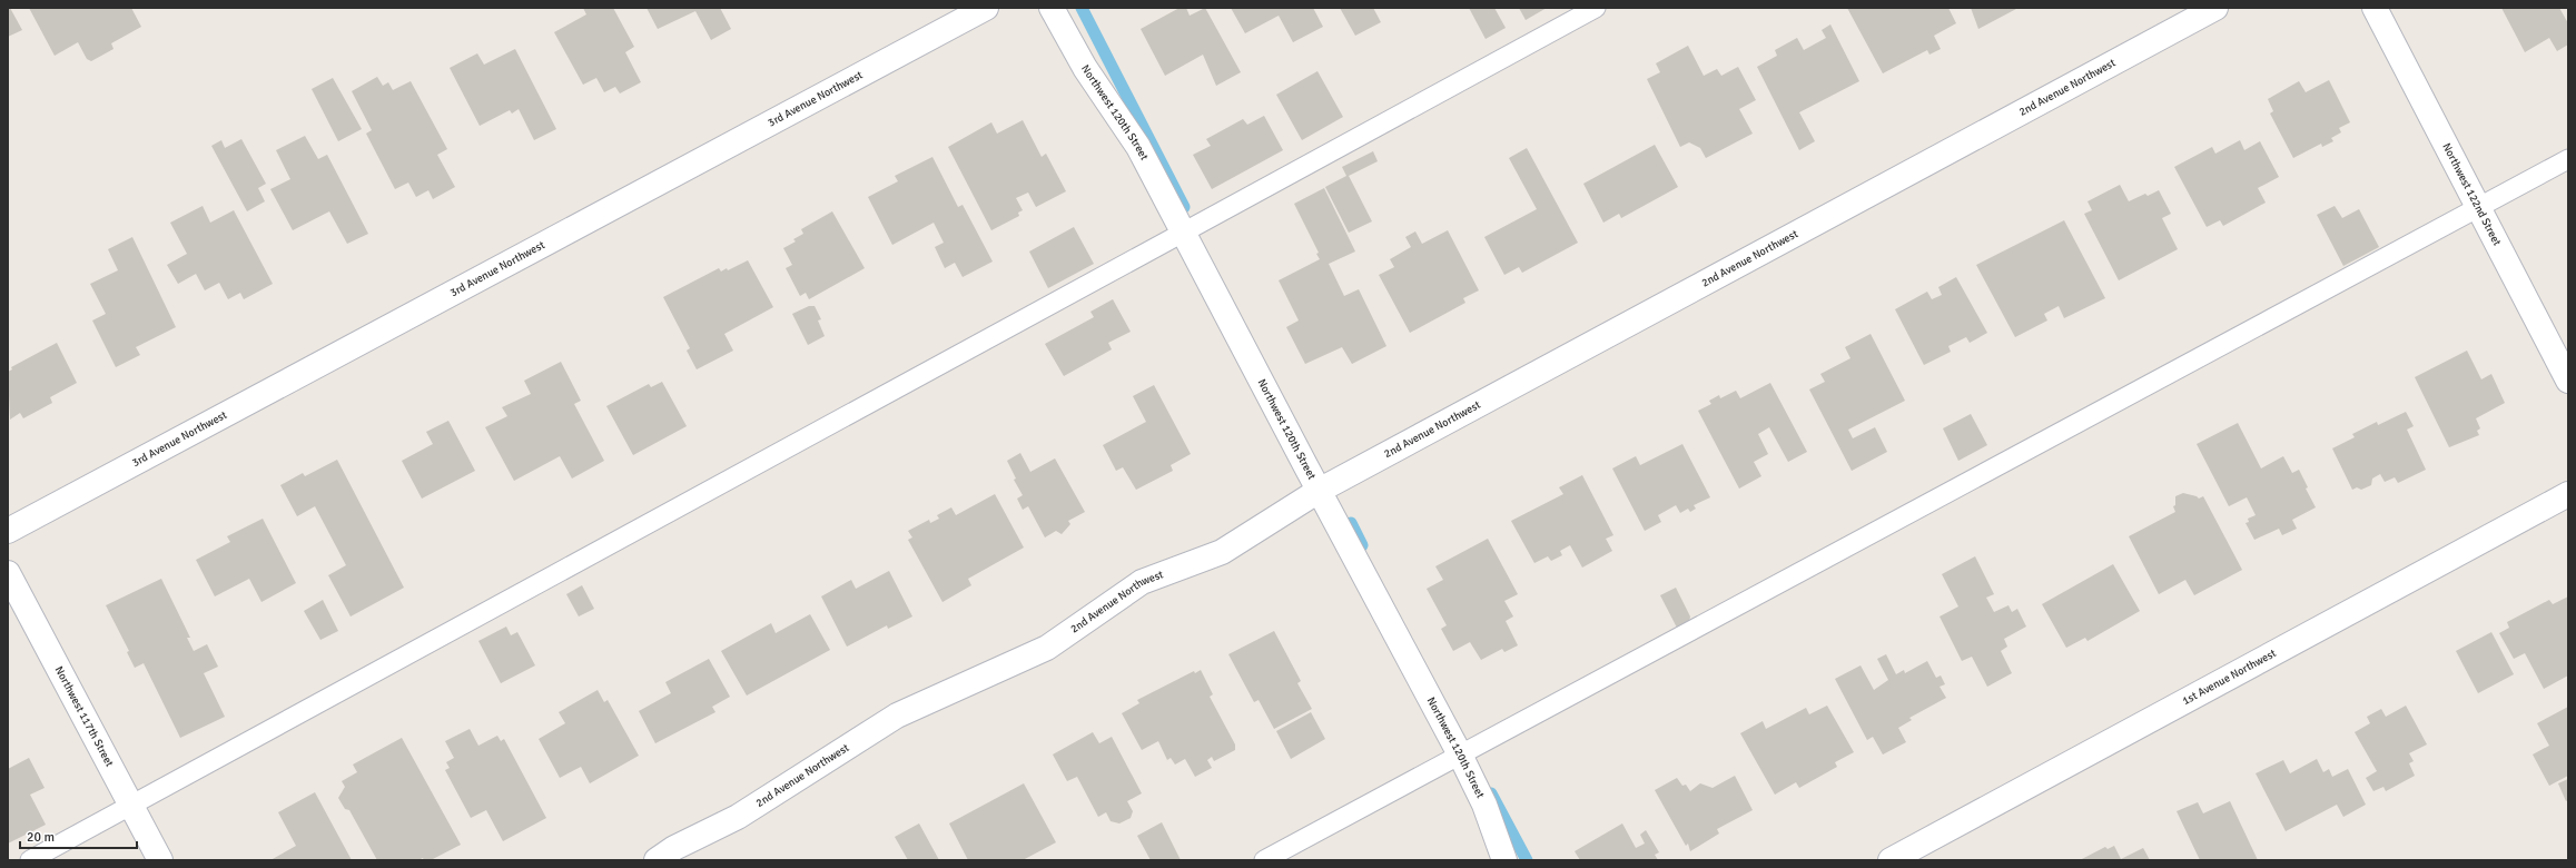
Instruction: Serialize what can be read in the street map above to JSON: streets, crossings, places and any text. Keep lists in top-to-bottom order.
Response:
{
  "streets": {
    "street": [
      "2nd Avenue Northwest",
      "3rd Avenue Northwest",
      "Northwest 120th Street",
      "Northwest 122nd Street",
      "1st Avenue Northwest",
      "Northwest 117th Street"
    ]
  },
  "crossings": [
    ["2nd Avenue Northwest", "Northwest 120th Street"]
  ],
  "scale_bar": "20 m"
}
